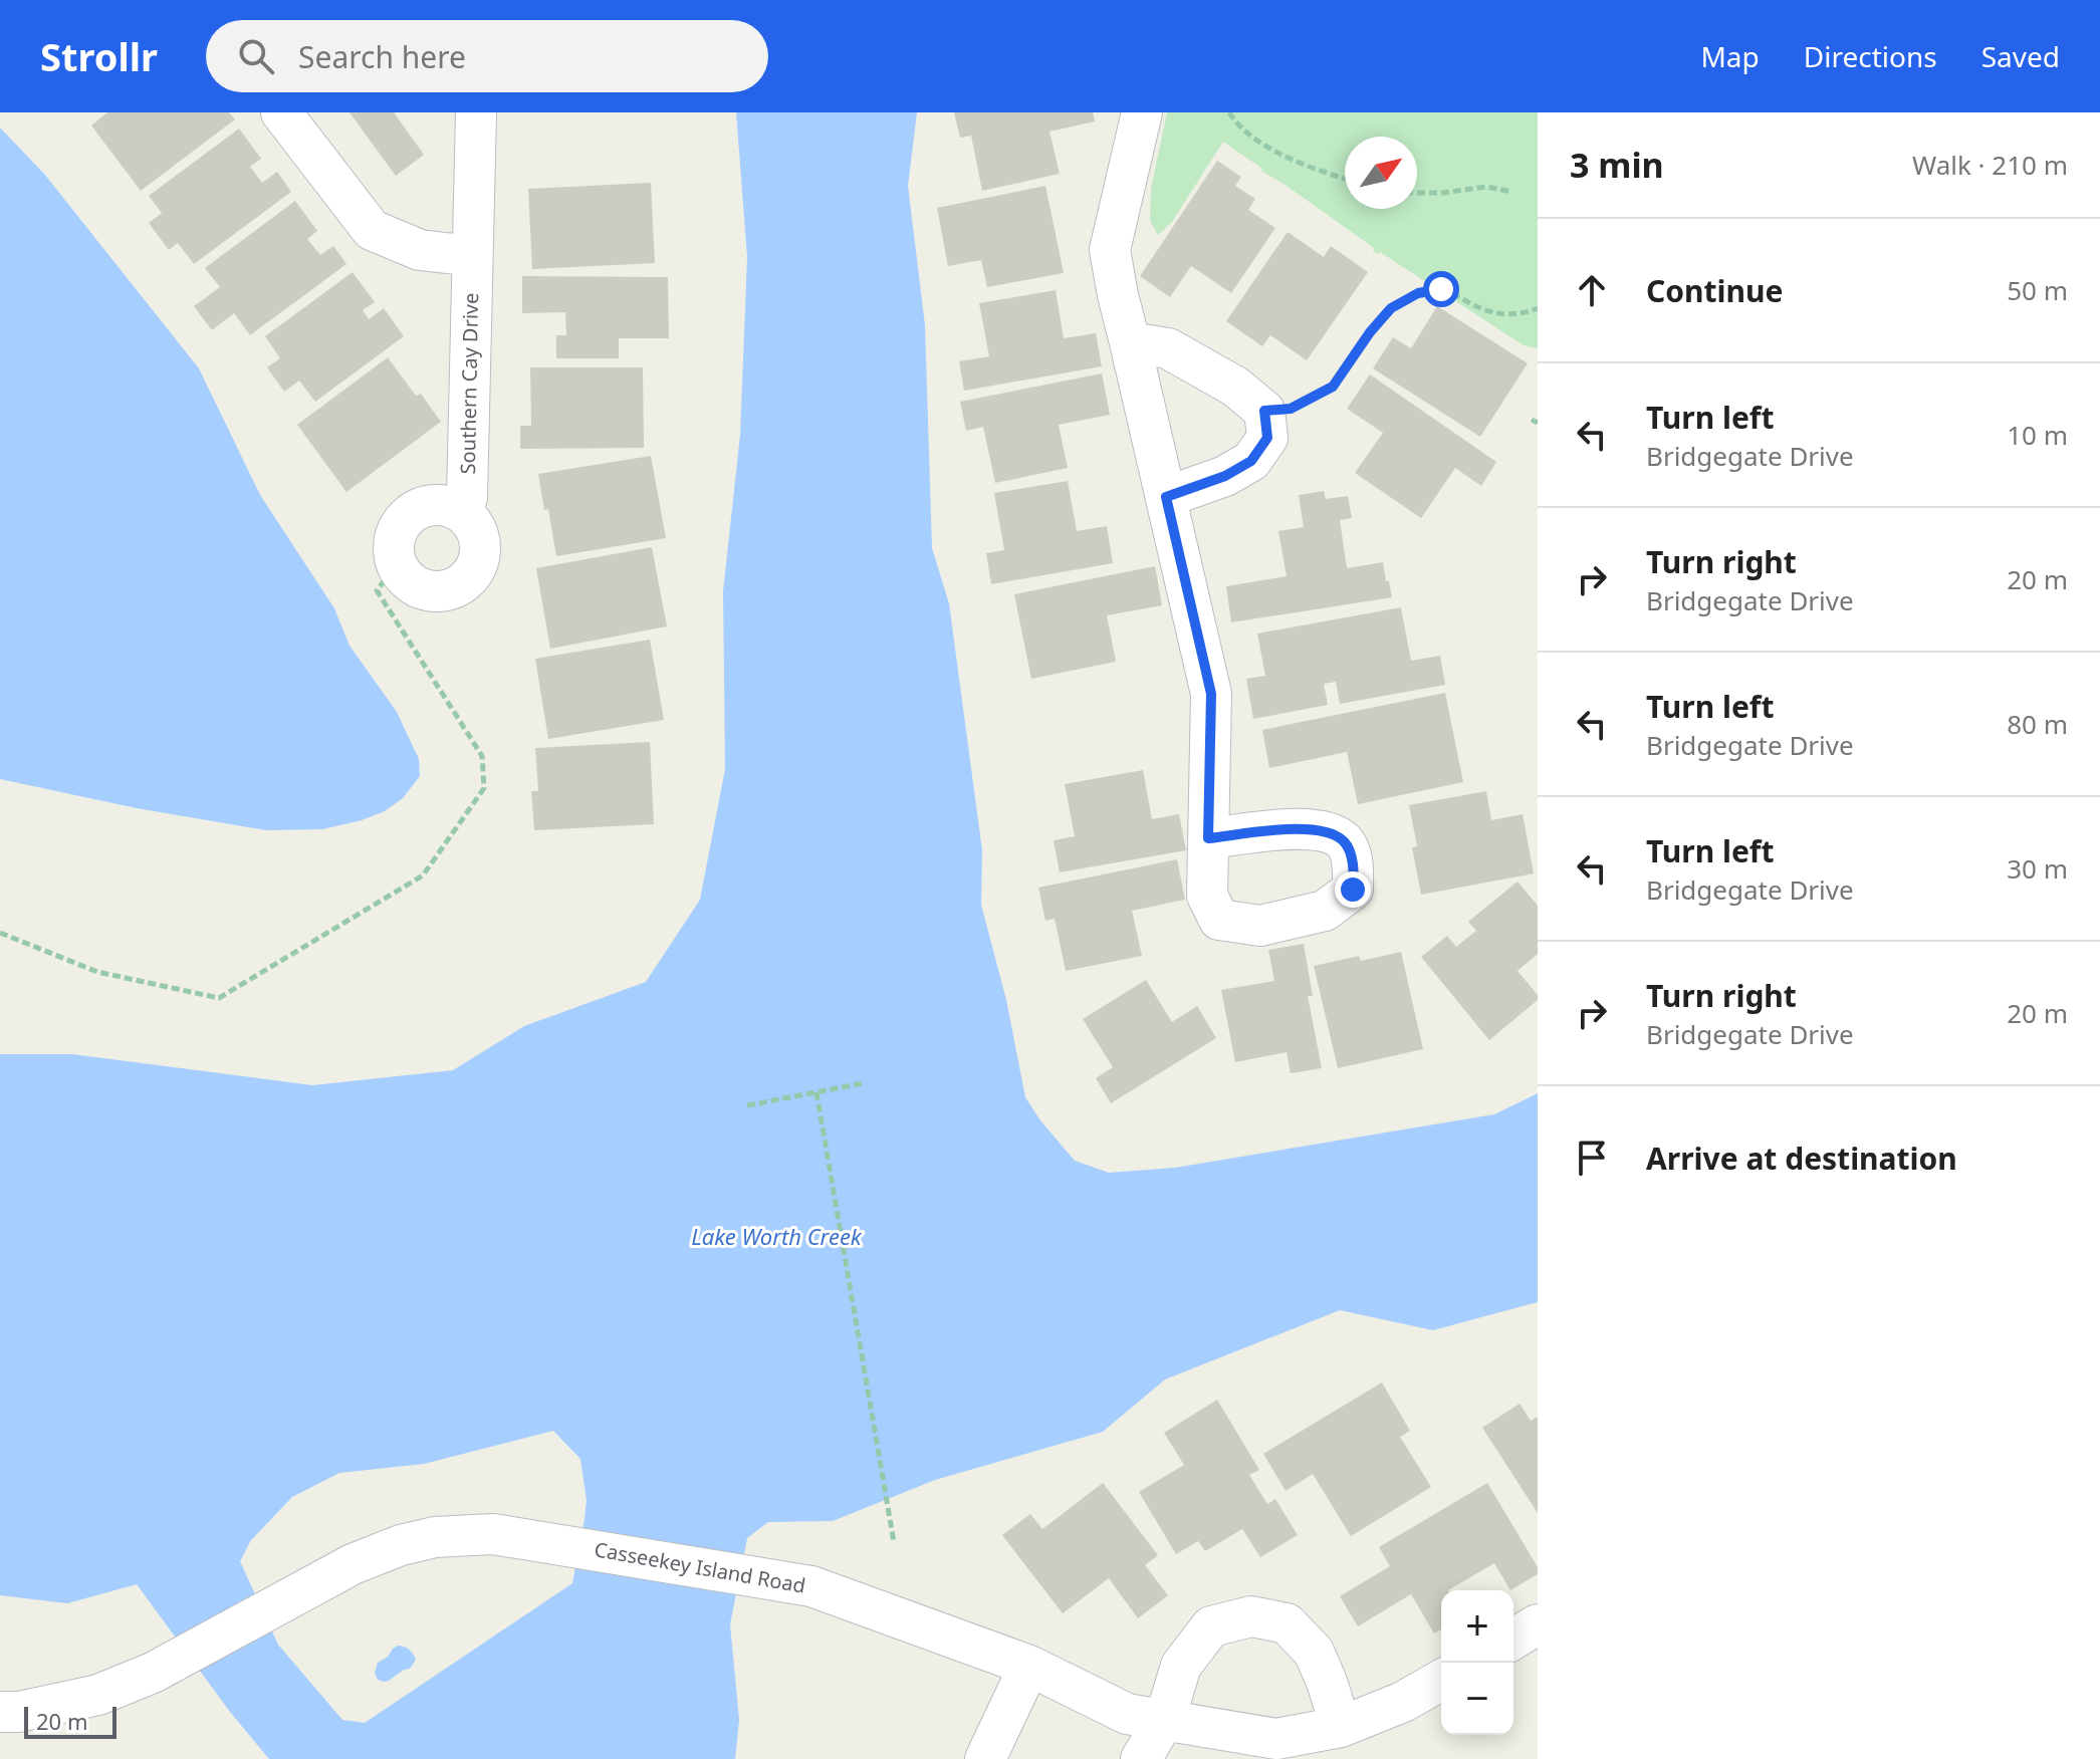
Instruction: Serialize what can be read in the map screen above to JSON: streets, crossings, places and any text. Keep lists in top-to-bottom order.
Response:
{
  "streets": {
    "street": ["Southern Cay Drive", "Casseekey Island Road"]
  },
  "water": ["Lake Worth Creek"],
  "scale_bar": "20 m",
  "north": "top right",
  "page": {
    "header": "Strollr",
    "search": "Search here",
    "nav": ["Map", "Directions", "Saved"],
    "heading": ["3 min", "Walk · 210 m"],
    "list": [
      ["Continue", "50 m"],
      ["Turn left", "Bridgegate Drive", "10 m"],
      ["Turn right", "Bridgegate Drive", "20 m"],
      ["Turn left", "Bridgegate Drive", "80 m"],
      ["Turn left", "Bridgegate Drive", "30 m"],
      ["Turn right", "Bridgegate Drive", "20 m"],
      "Arrive at destination"
    ],
    "map_buttons": ["+", "−"],
    "scale": "20 m"
  }
}
